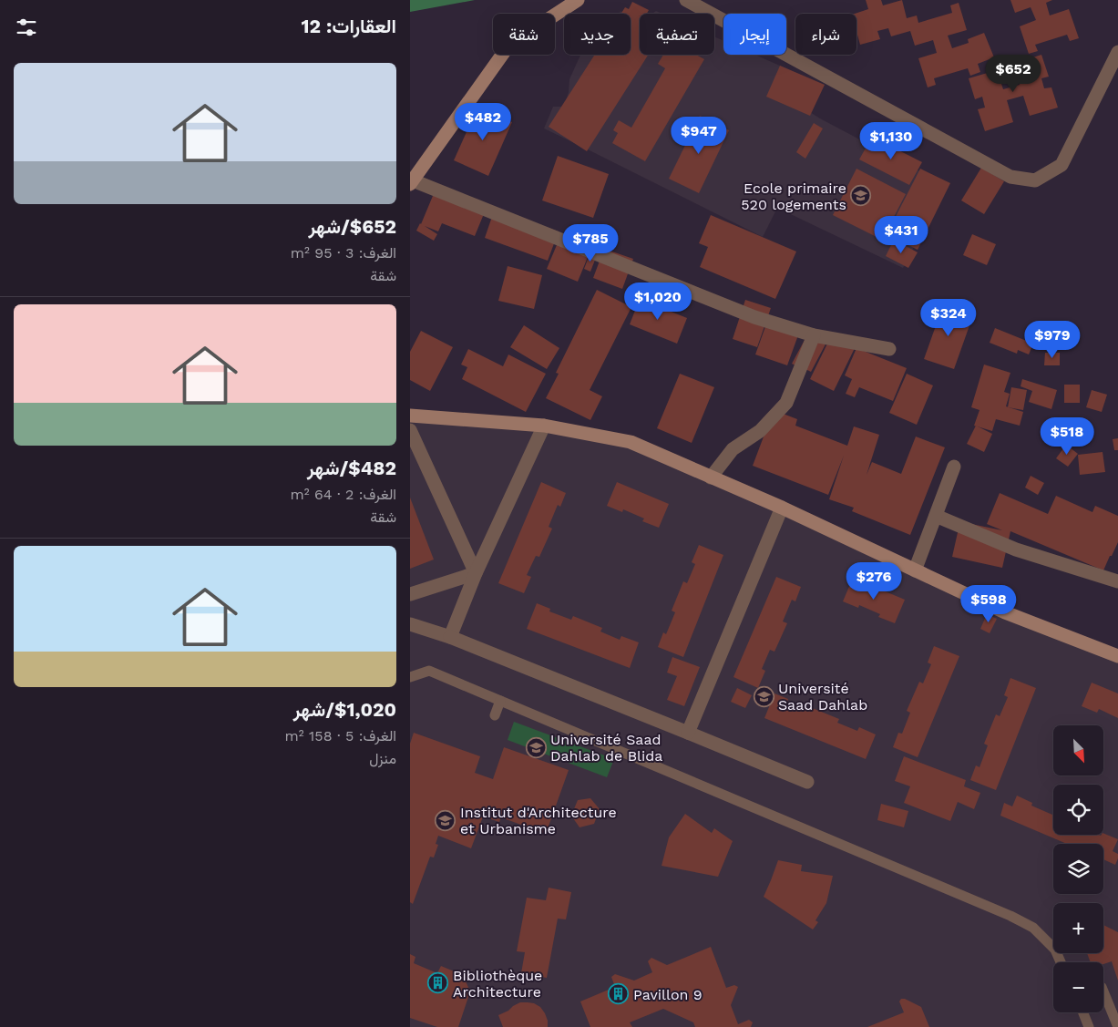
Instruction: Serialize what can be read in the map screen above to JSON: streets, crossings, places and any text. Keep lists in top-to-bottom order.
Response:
{
  "places": {
    "school or university": [
      "Ecole primaire 520 logements",
      "Université Saad Dahlab",
      "Université Saad Dahlab de Blida",
      "Institut d'Architecture et Urbanisme"
    ],
    "building": ["Bibliothèque Architecture", "Pavillon 9"]
  },
  "north": "bottom right",
  "page": {
    "heading": "العقارات: 12",
    "chip": [
      "شراء",
      "إيجار",
      "تصفية",
      "جديد",
      "شقة"
    ],
    "price": [
      "$652",
      "$482",
      "$947",
      "$1,130",
      "$431",
      "$785",
      "$1,020",
      "$324",
      "$979",
      "$518",
      "$276",
      "$598"
    ],
    "list": [
      {
        "name": "$652/شهر",
        "note": "الغرف: 3 · 95 m² · شقة"
      },
      {
        "name": "$482/شهر",
        "note": "الغرف: 2 · 64 m² · شقة"
      },
      {
        "name": "$1,020/شهر",
        "note": "الغرف: 5 · 158 m² · منزل"
      }
    ],
    "map_buttons": ["+", "−"]
  }
}
